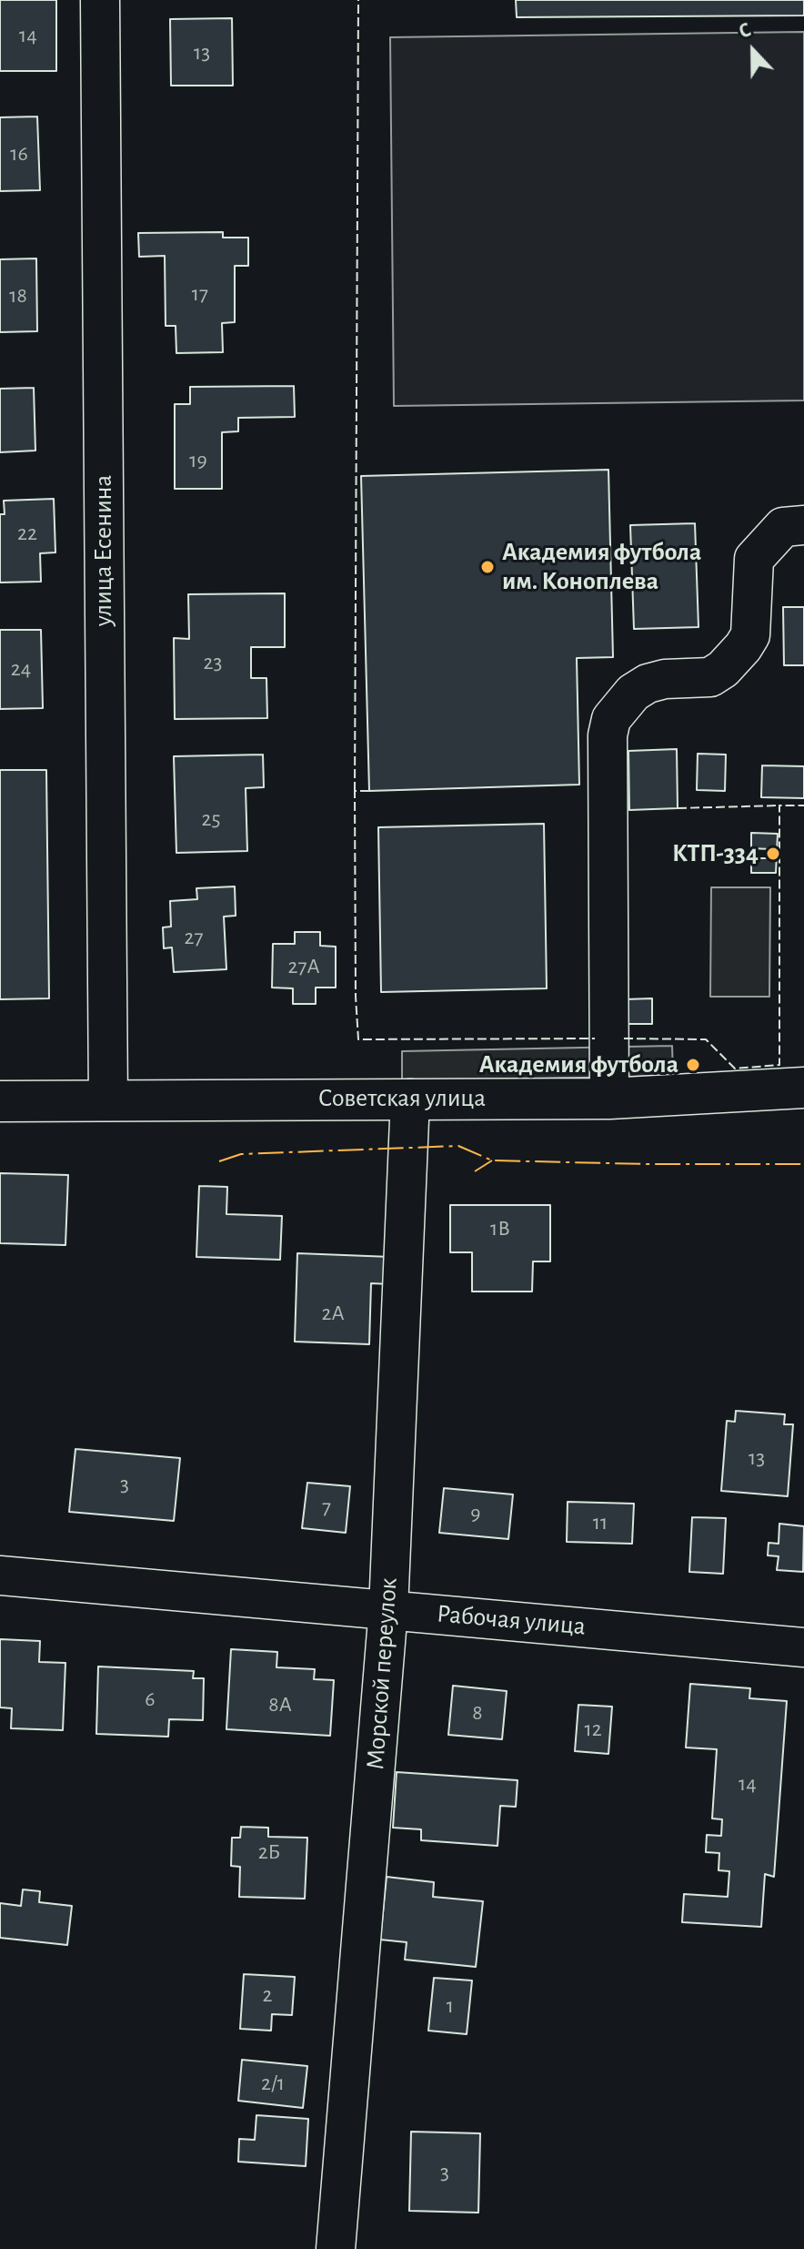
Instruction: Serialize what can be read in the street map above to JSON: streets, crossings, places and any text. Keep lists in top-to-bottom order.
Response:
{
  "streets": {
    "main road": ["Советская улица"],
    "street": ["улица Есенина", "Рабочая улица", "Морской переулок"]
  },
  "crossings": [
    ["улица Есенина", "Советская улица"],
    ["Советская улица", "Морской переулок"],
    ["Рабочая улица", "Морской переулок"]
  ],
  "places": ["Академия футбола им. Коноплева", "КТП-334", "Академия футбола"],
  "house_numbers": [
    "14",
    "13",
    "16",
    "17",
    "18",
    "19",
    "22",
    "23",
    "24",
    "25",
    "27",
    "27А",
    "1В",
    "2А",
    "13",
    "3",
    "7",
    "9",
    "11",
    "6",
    "8А",
    "8",
    "12",
    "14",
    "2Б",
    "2",
    "1",
    "2/1",
    "3"
  ],
  "north": "top"
}
